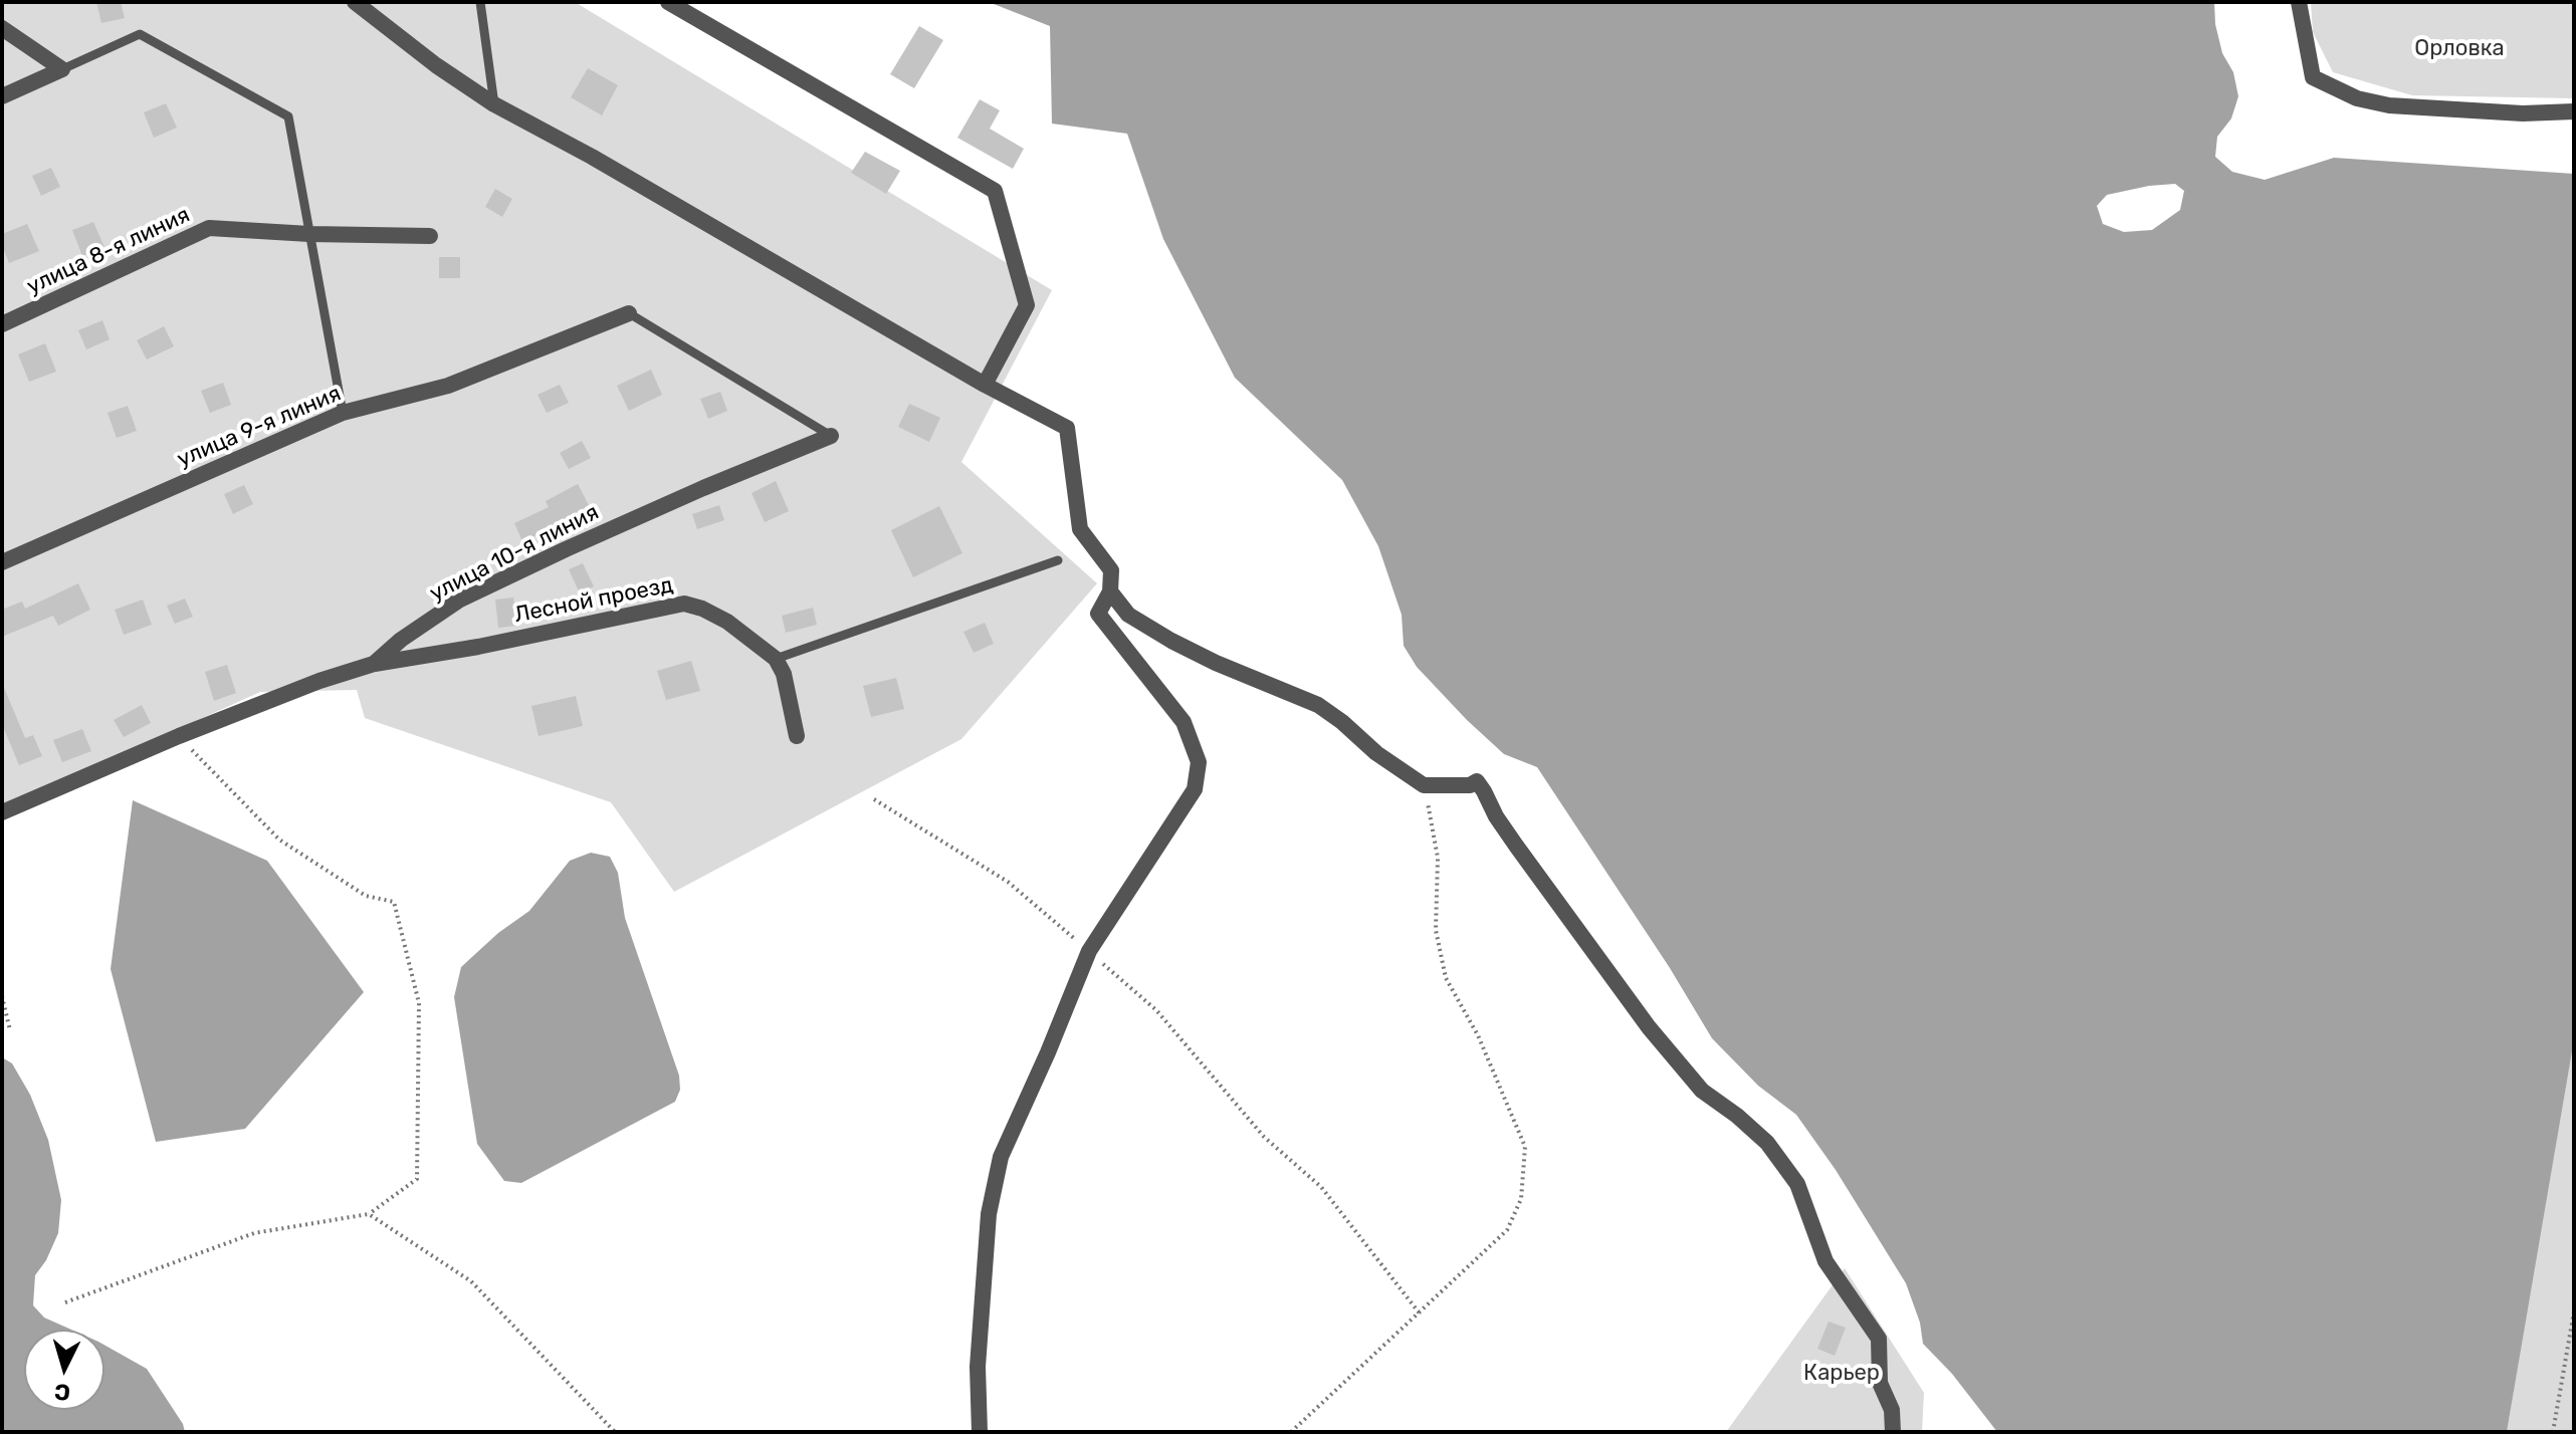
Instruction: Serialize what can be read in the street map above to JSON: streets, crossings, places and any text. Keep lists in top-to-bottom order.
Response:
{
  "streets": {
    "street": [
      "улица 8-я линия",
      "улица 9-я линия",
      "улица 10-я линия",
      "Лесной проезд"
    ]
  },
  "crossings": [
    ["улица 10-я линия", "Лесной проезд"]
  ],
  "parks": ["Орловка", "Карьер"],
  "north": "bottom"
}
